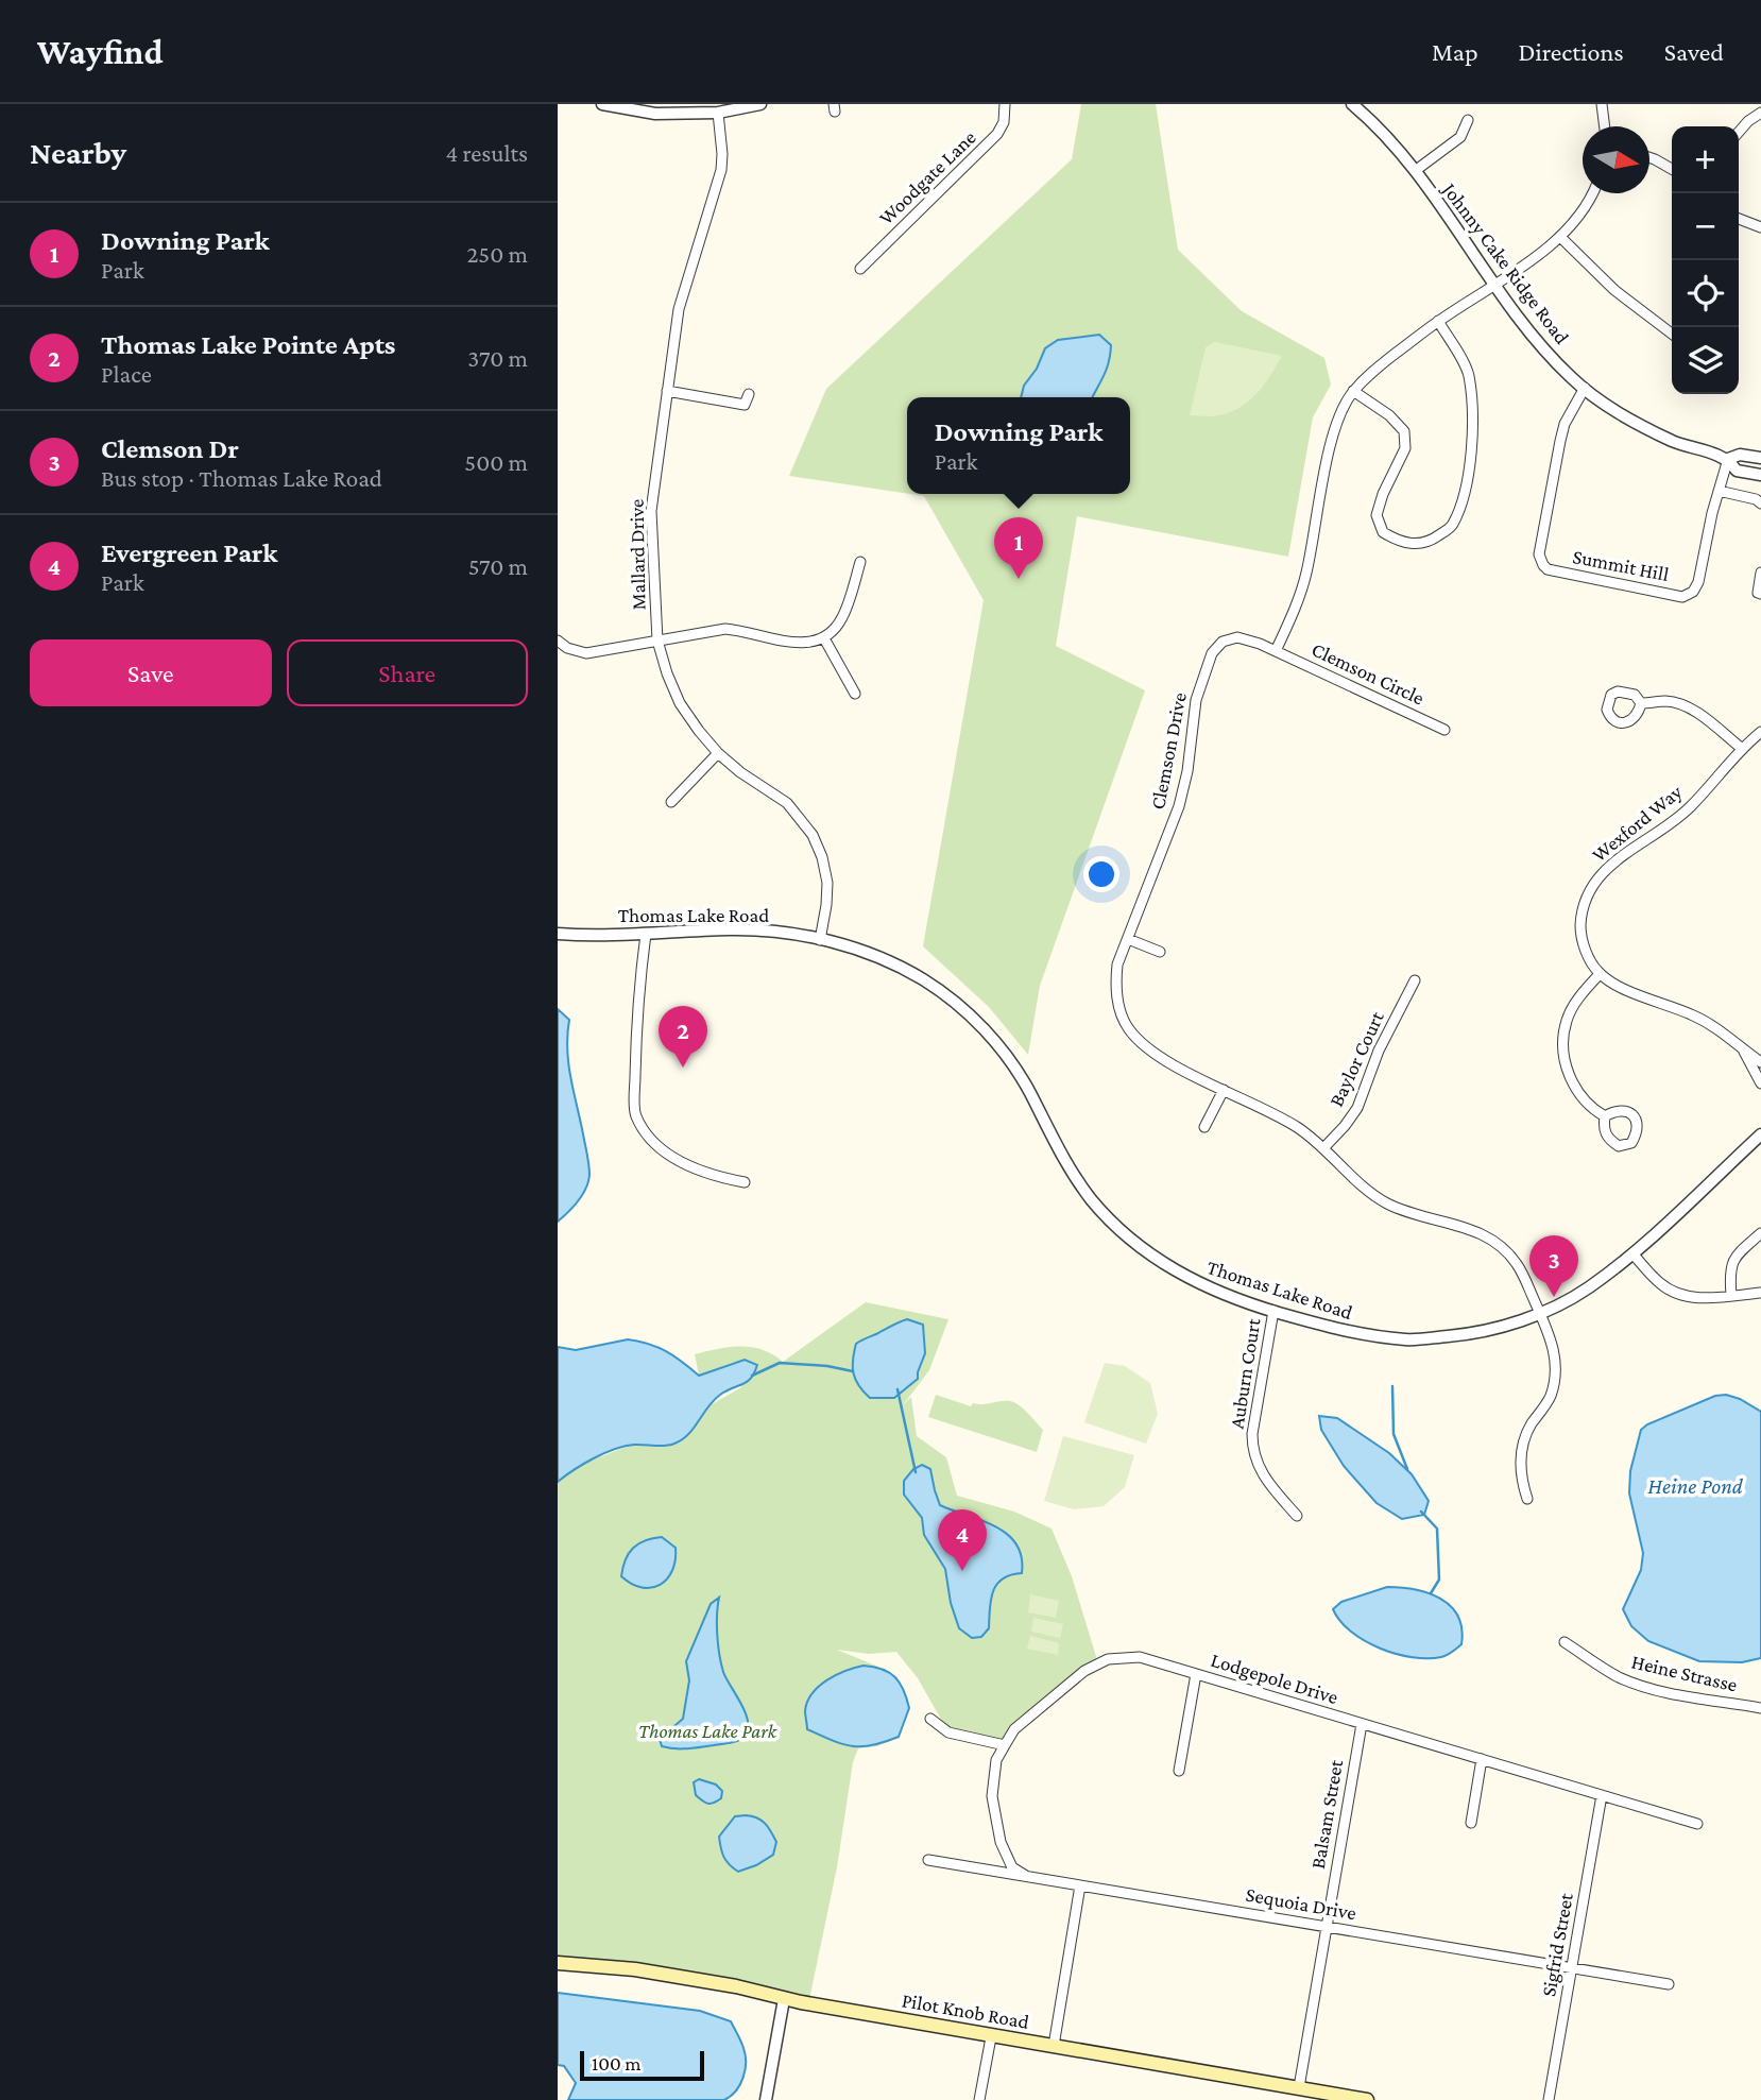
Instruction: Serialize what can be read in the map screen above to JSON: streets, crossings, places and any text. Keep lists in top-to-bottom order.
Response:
{
  "streets": {
    "main road": ["Pilot Knob Road"],
    "street": [
      "Woodgate Lane",
      "Johnny Cake Ridge Road",
      "Mallard Drive",
      "Summit Hill",
      "Clemson Circle",
      "Clemson Drive",
      "Wexford Way",
      "Thomas Lake Road",
      "Baylor Court",
      "Auburn Court",
      "Heine Strasse",
      "Lodgepole Drive",
      "Balsam Street",
      "Sequoia Drive",
      "Sigfrid Street"
    ]
  },
  "crossings": [
    ["Johnny Cake Ridge Road", "Summit Hill"],
    ["Mallard Drive", "Thomas Lake Road"],
    ["Clemson Circle", "Clemson Drive"],
    ["Clemson Drive", "Thomas Lake Road"],
    ["Clemson Drive", "Baylor Court"],
    ["Thomas Lake Road", "Auburn Court"],
    ["Lodgepole Drive", "Balsam Street"],
    ["Lodgepole Drive", "Sequoia Drive"],
    ["Lodgepole Drive", "Sigfrid Street"],
    ["Balsam Street", "Sequoia Drive"],
    ["Balsam Street", "Pilot Knob Road"],
    ["Sequoia Drive", "Sigfrid Street"]
  ],
  "water": ["Heine Pond"],
  "parks": ["Thomas Lake Park"],
  "scale_bar": "100 m",
  "north": "right",
  "page": {
    "header": "Wayfind",
    "nav": ["Map", "Directions", "Saved"],
    "heading": ["Nearby", "4 results"],
    "map_buttons": ["+", "−"],
    "list": [
      {
        "mark": "1",
        "name": "Downing Park",
        "note": "Park",
        "value": "250 m"
      },
      {
        "mark": "2",
        "name": "Thomas Lake Pointe Apts",
        "note": "Place",
        "value": "370 m"
      },
      {
        "mark": "3",
        "name": "Clemson Dr",
        "note": "Bus stop · Thomas Lake Road",
        "value": "500 m"
      },
      {
        "mark": "4",
        "name": "Evergreen Park",
        "note": "Park",
        "value": "570 m"
      }
    ],
    "popup": ["Downing Park", "Park"],
    "pins": [
      "1",
      "2",
      "3",
      "4"
    ],
    "buttons": ["Save", "Share"],
    "scale": "100 m"
  }
}
